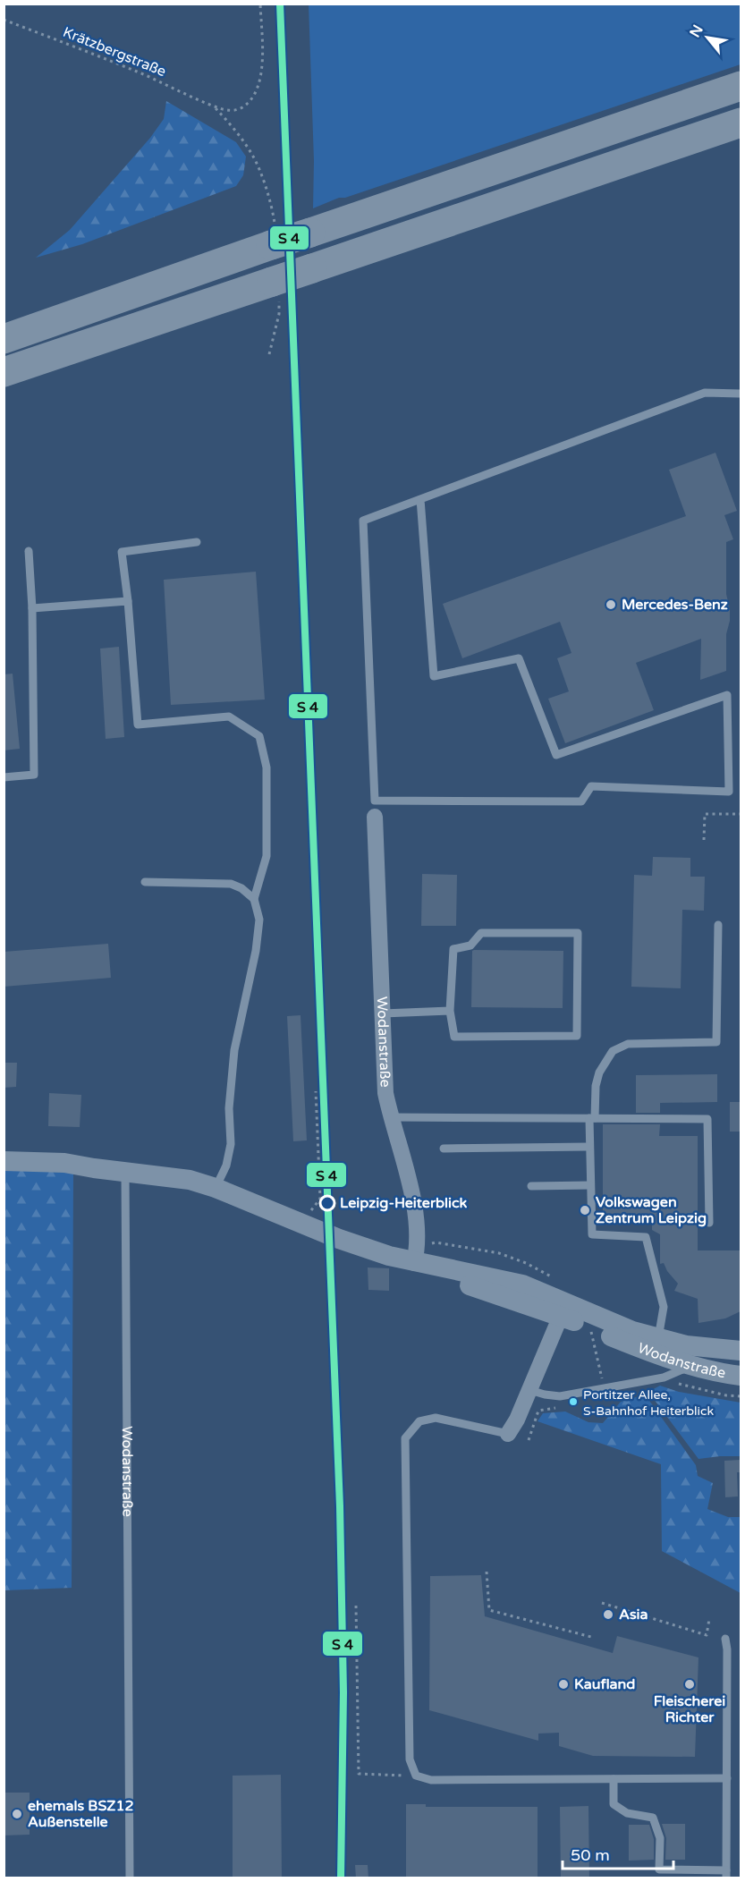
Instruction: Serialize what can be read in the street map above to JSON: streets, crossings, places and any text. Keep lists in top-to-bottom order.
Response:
{
  "streets": {
    "street": ["Wodanstraße"],
    "path": ["Krätzbergstraße"]
  },
  "places": [
    "Mercedes-Benz",
    "Leipzig-Heiterblick",
    "Volkswagen Zentrum Leipzig",
    "Portitzer Allee, S-Bahnhof Heiterblick",
    "Asia",
    "Kaufland",
    "Fleischerei Richter",
    "ehemals BSZ12 Außenstelle"
  ],
  "scale_bar": "50 m",
  "north": "top left"
}
